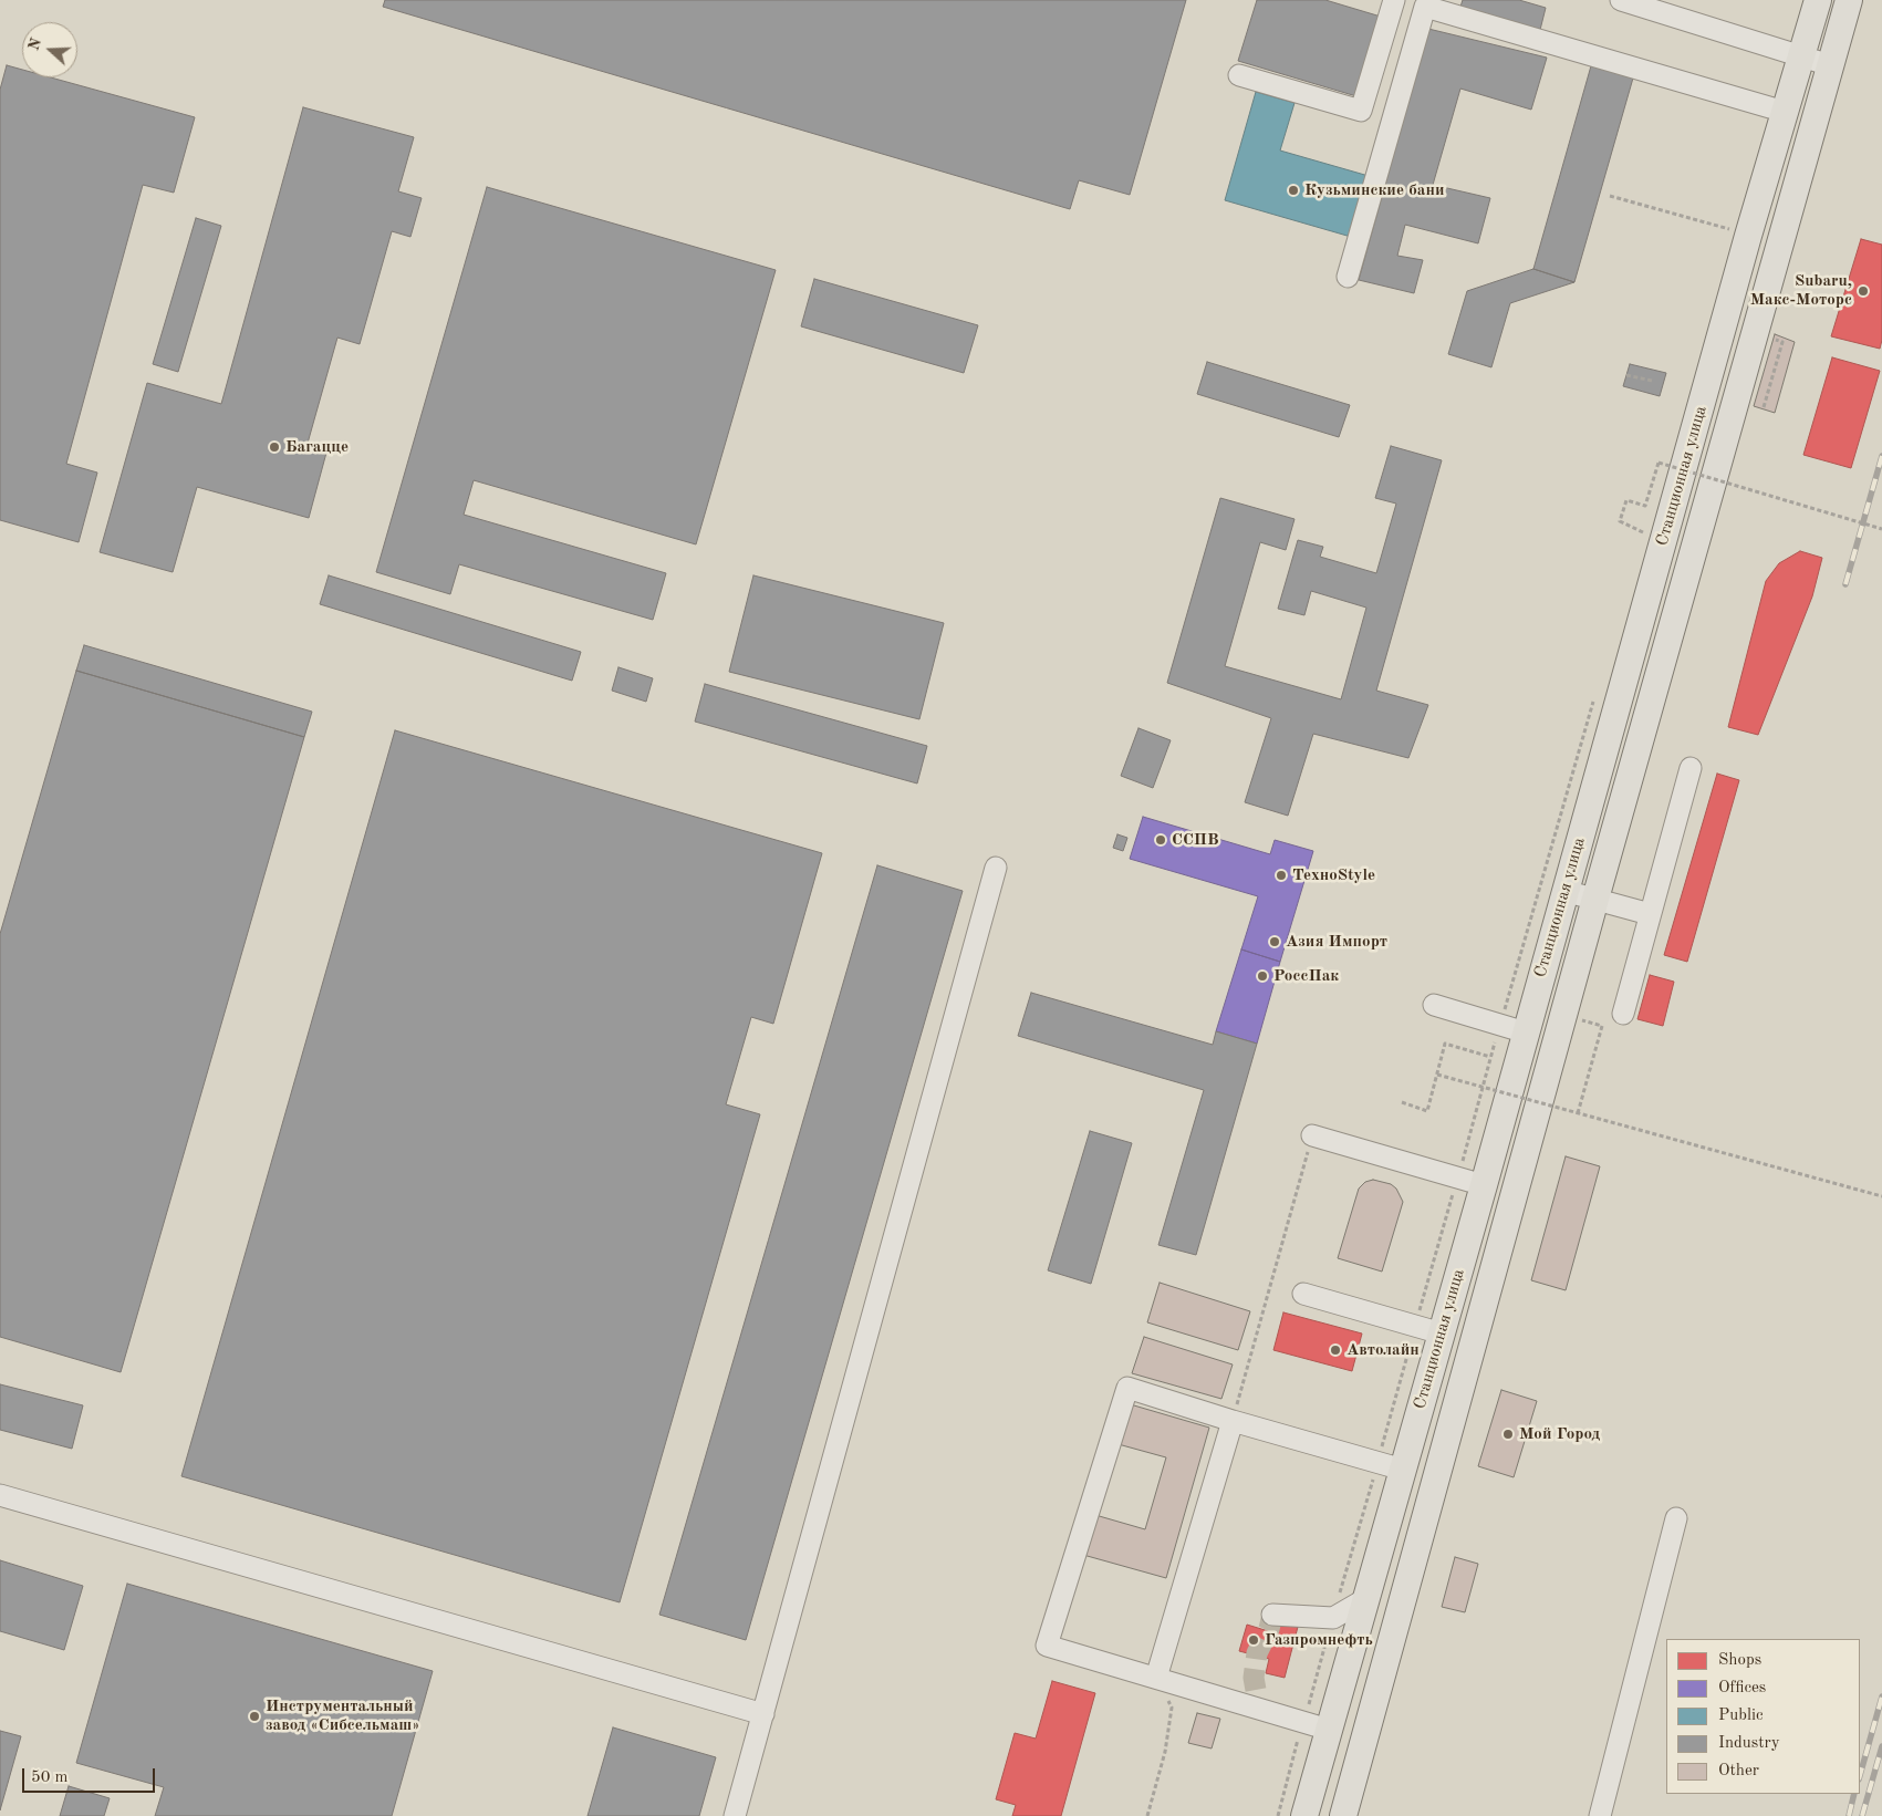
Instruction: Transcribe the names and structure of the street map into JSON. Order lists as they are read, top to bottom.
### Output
{
  "streets": {
    "main road": ["Станционная улица"]
  },
  "places": [
    "Кузьминские бани",
    "Subaru, Макс-Моторс",
    "Багацце",
    "ССПВ",
    "ТехноStyle",
    "Азия Импорт",
    "РоссПак",
    "Автолайн",
    "Мой Город",
    "Газпромнефть",
    "Инструментальный завод «Сибсельмаш»"
  ],
  "legend": [
    "Shops",
    "Offices",
    "Public",
    "Industry",
    "Other"
  ],
  "scale_bar": "50 m",
  "north": "left"
}
